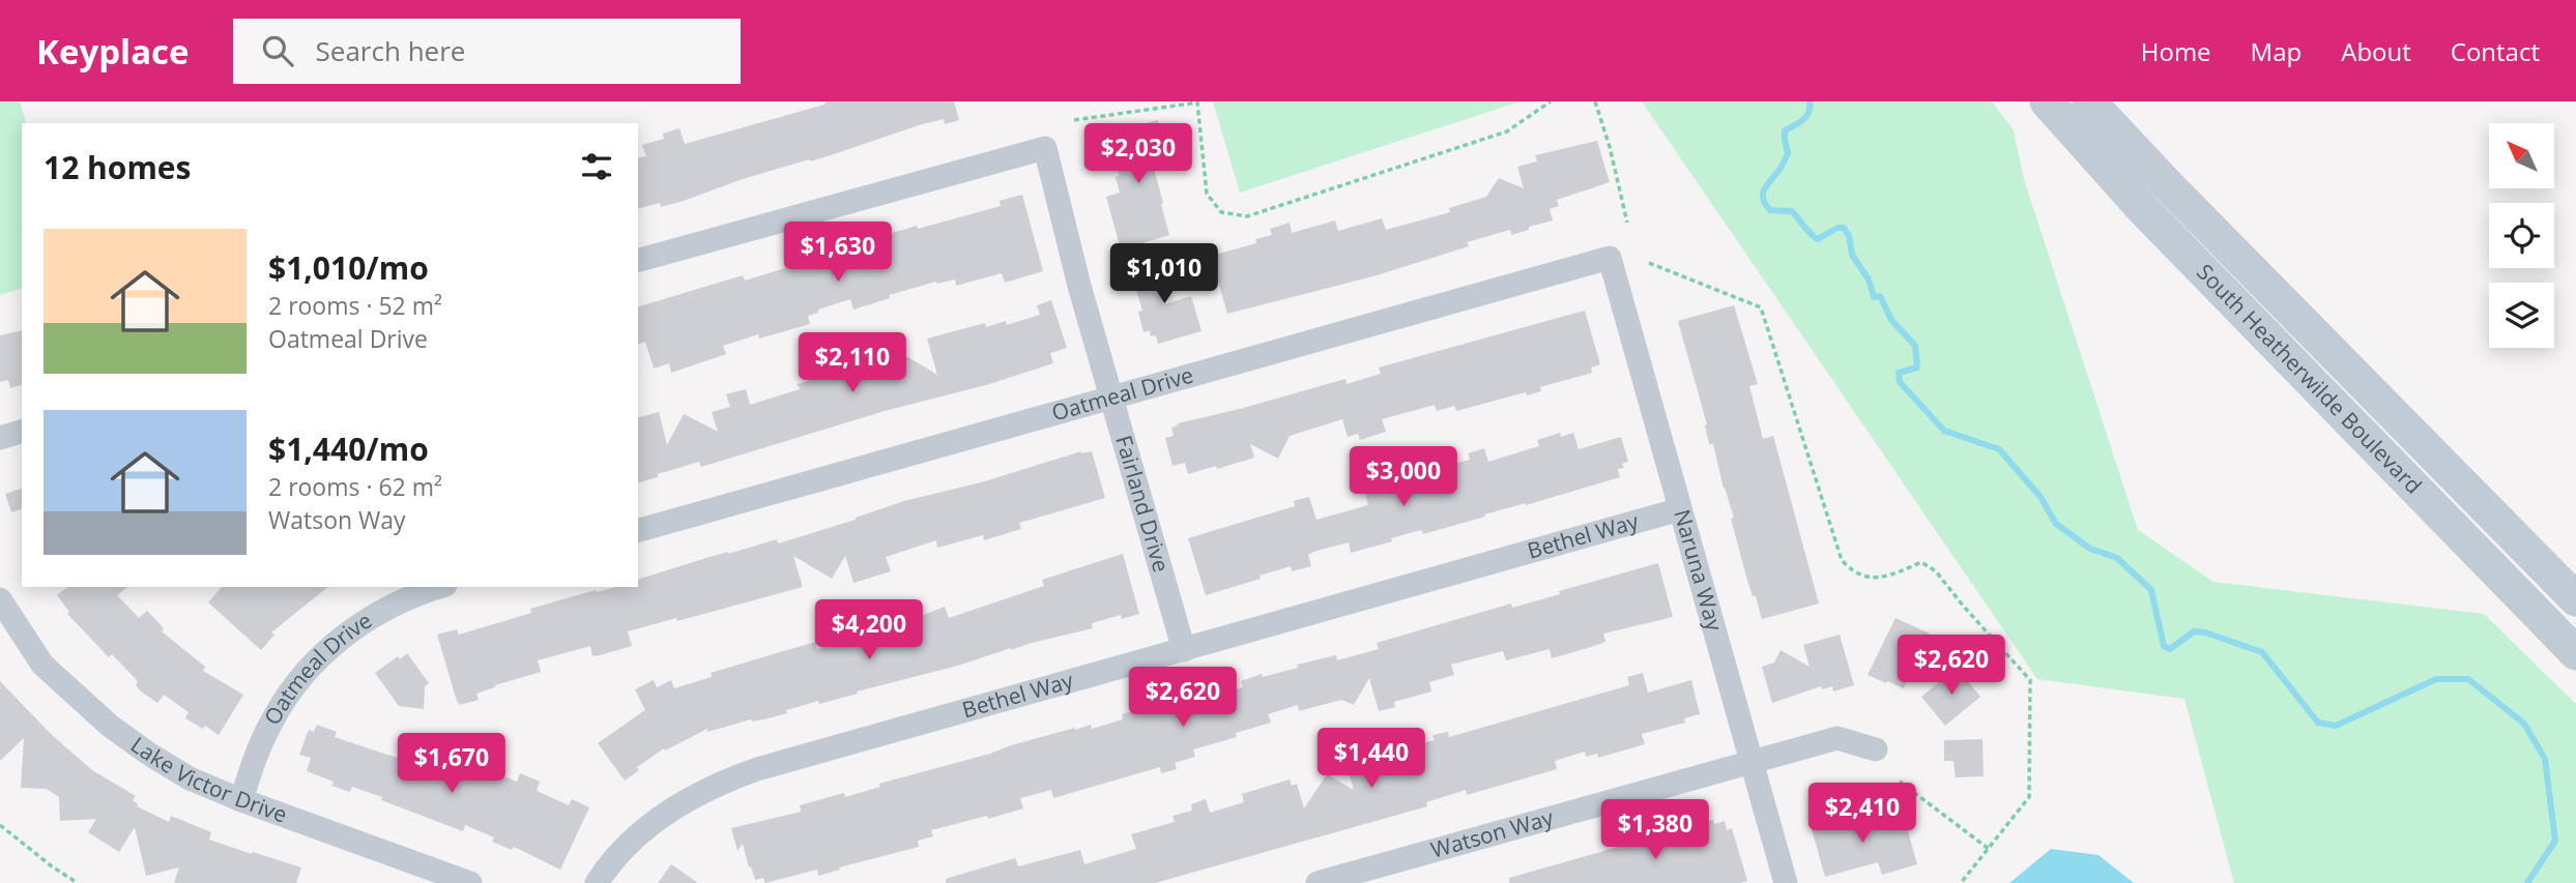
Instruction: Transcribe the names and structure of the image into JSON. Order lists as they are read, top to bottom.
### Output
{
  "streets": {
    "main road": ["South Heatherwilde Boulevard"],
    "street": [
      "Oatmeal Drive",
      "Fairland Drive",
      "Bethel Way",
      "Naruna Way",
      "Lake Victor Drive",
      "Watson Way"
    ]
  },
  "crossings": [
    ["Oatmeal Drive", "Fairland Drive"],
    ["Oatmeal Drive", "Naruna Way"],
    ["Oatmeal Drive", "Lake Victor Drive"],
    ["Fairland Drive", "Bethel Way"],
    ["Bethel Way", "Naruna Way"],
    ["Naruna Way", "Watson Way"]
  ],
  "north": "top left",
  "page": {
    "header": "Keyplace",
    "search": "Search here",
    "nav": [
      "Home",
      "Map",
      "About",
      "Contact"
    ],
    "price": [
      "$2,030",
      "$1,630",
      "$1,010",
      "$2,110",
      "$3,000",
      "$4,200",
      "$2,620",
      "$2,620",
      "$1,440",
      "$1,670",
      "$2,410",
      "$1,380"
    ],
    "heading": "12 homes",
    "list": [
      {
        "name": "$1,010/mo",
        "note": "2 rooms · 52 m² · Oatmeal Drive"
      },
      {
        "name": "$1,440/mo",
        "note": "2 rooms · 62 m² · Watson Way"
      }
    ]
  }
}
